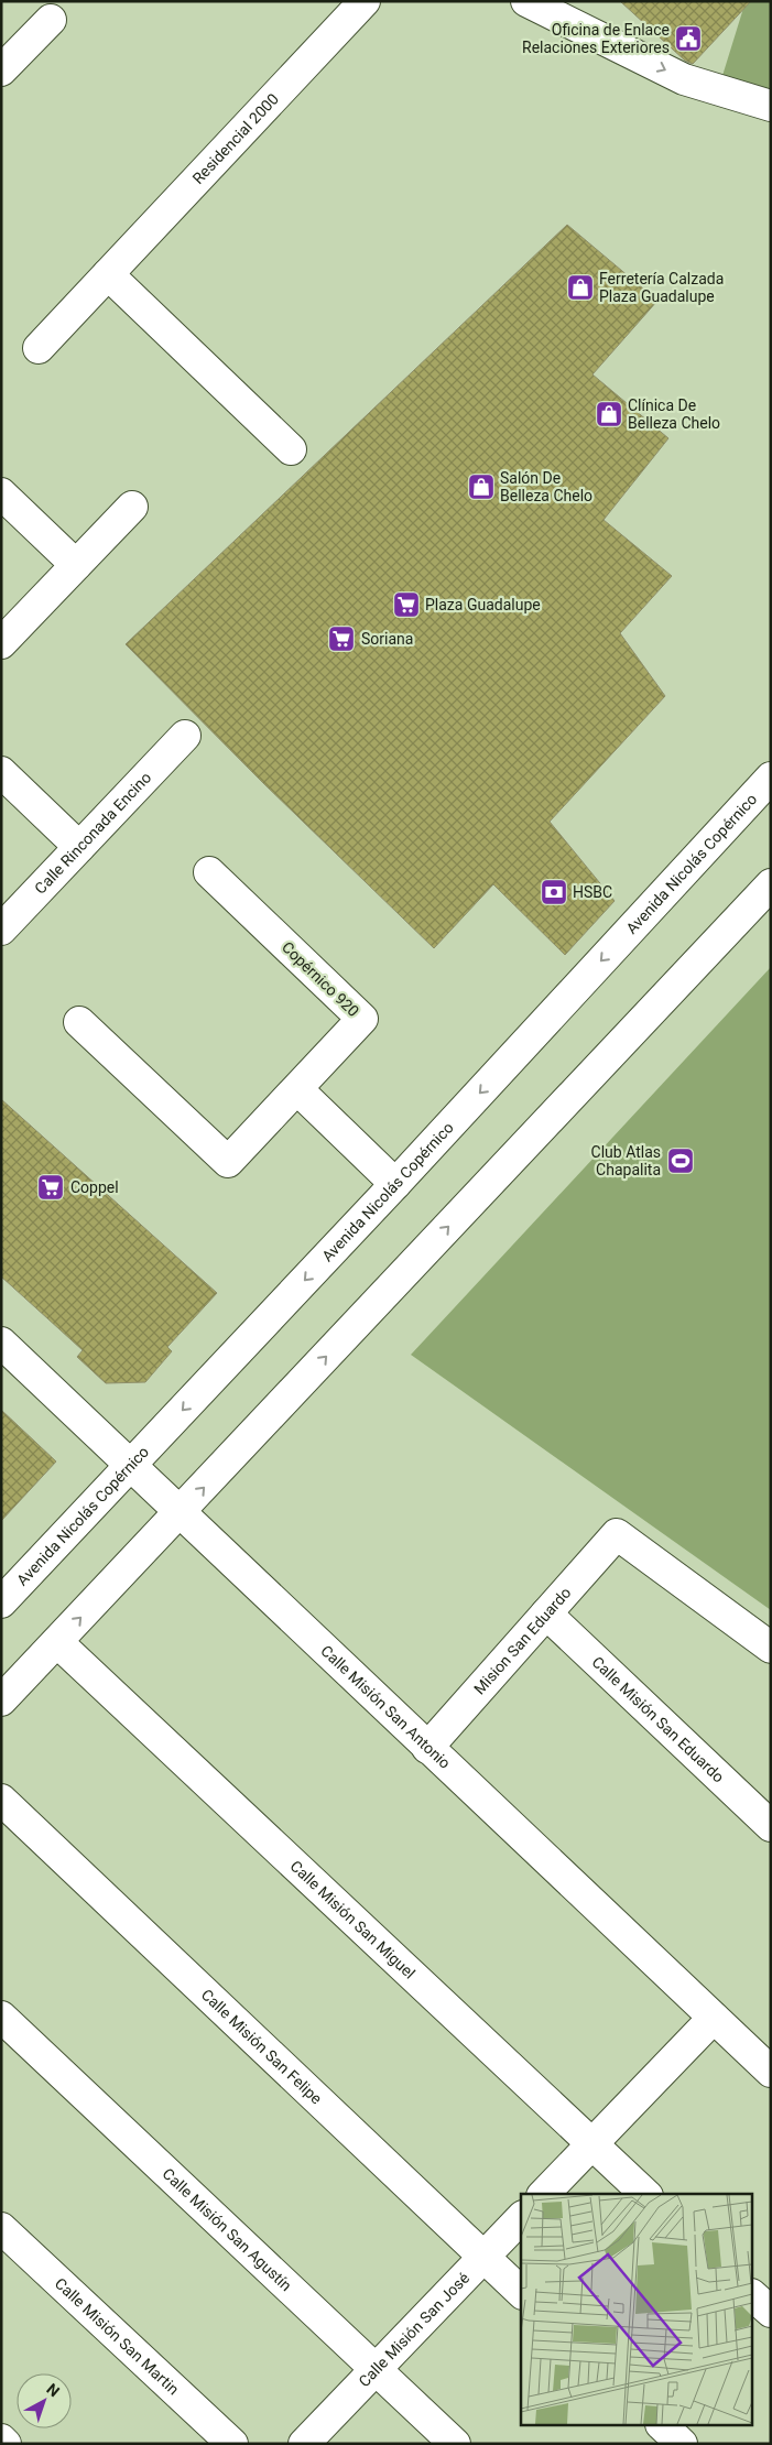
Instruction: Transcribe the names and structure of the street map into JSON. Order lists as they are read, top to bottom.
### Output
{
  "streets": {
    "street": [
      "Residencial 2000",
      "Calle Rinconada Encino",
      "Avenida Nicolás Copérnico",
      "Copérnico 920",
      "Mision San Eduardo",
      "Calle Misión San Antonio",
      "Calle Misión San Eduardo",
      "Calle Misión San Miguel",
      "Calle Misión San Felipe",
      "Calle Misión San Agustín",
      "Calle Misión San José",
      "Calle Misión San Martin"
    ]
  },
  "crossings": [
    ["Avenida Nicolás Copérnico", "Calle Misión San Antonio"],
    ["Mision San Eduardo", "Calle Misión San Antonio"],
    ["Mision San Eduardo", "Calle Misión San Eduardo"],
    ["Calle Misión San Felipe", "Calle Misión San José"],
    ["Calle Misión San Agustín", "Calle Misión San José"]
  ],
  "places": {
    "public building": ["Oficina de Enlace Relaciones Exteriores"],
    "shop": ["Ferretería Calzada Plaza Guadalupe", "Clínica De Belleza Chelo", "Salón De Belleza Chelo"],
    "supermarket": ["Plaza Guadalupe", "Soriana", "Coppel"],
    "bank": ["HSBC"],
    "sports": ["Club Atlas Chapalita"]
  },
  "north": "top right"
}
